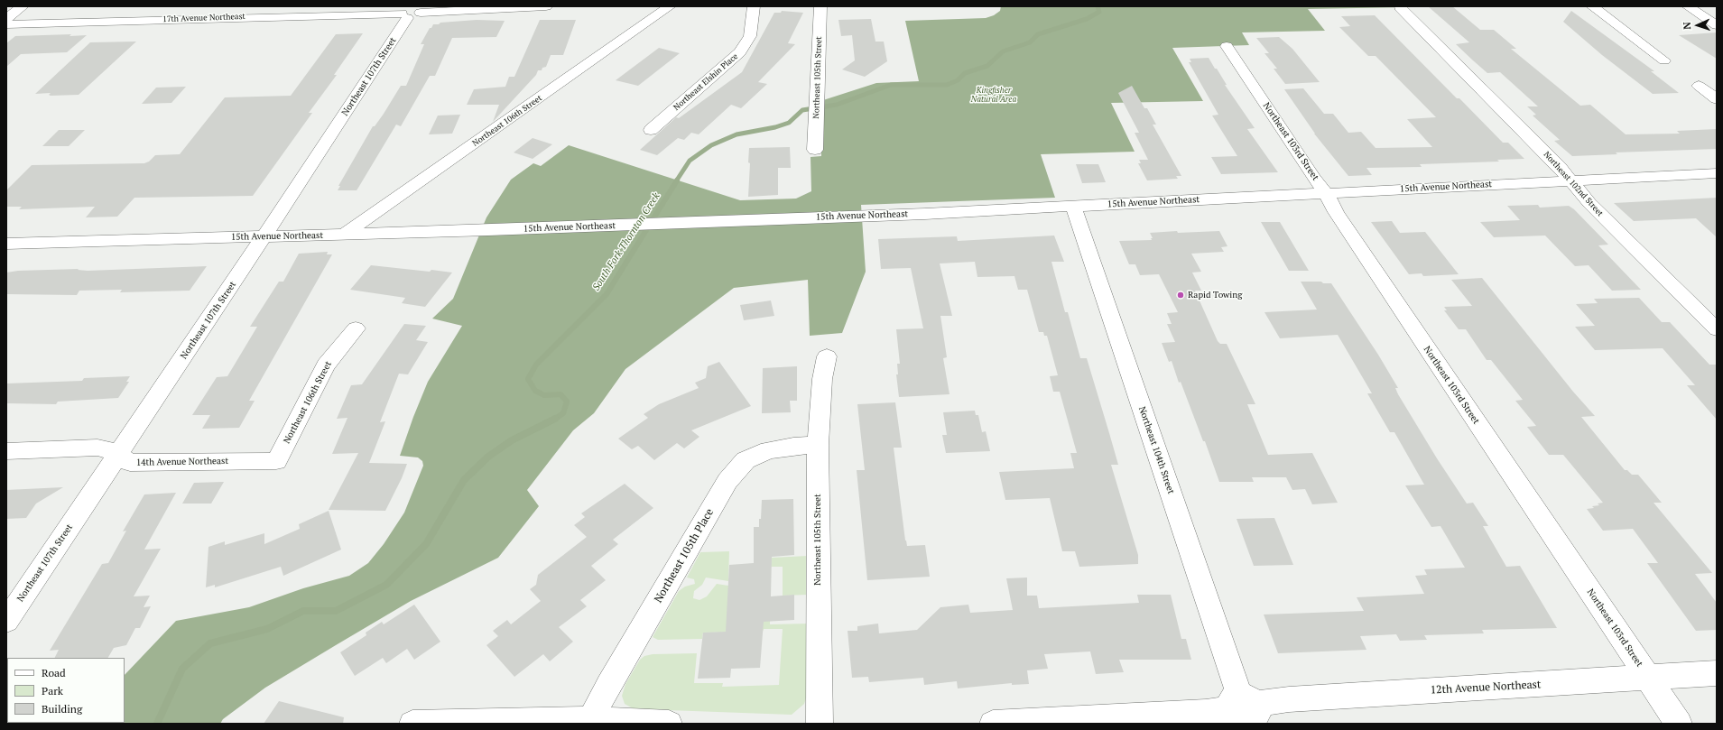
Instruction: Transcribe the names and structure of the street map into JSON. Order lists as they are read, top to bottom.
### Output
{
  "streets": {
    "street": [
      "17th Avenue Northeast",
      "Northeast 107th Street",
      "Northeast 105th Street",
      "Northeast Elshin Place",
      "Northeast 106th Street",
      "Northeast 103rd Street",
      "Northeast 102nd Street",
      "15th Avenue Northeast",
      "Northeast 104th Street",
      "14th Avenue Northeast",
      "Northeast 105th Place",
      "12th Avenue Northeast"
    ]
  },
  "crossings": [
    ["17th Avenue Northeast", "Northeast 107th Street"],
    ["Northeast 107th Street", "15th Avenue Northeast"],
    ["Northeast 107th Street", "14th Avenue Northeast"],
    ["Northeast 105th Street", "Northeast 105th Place"],
    ["Northeast 106th Street", "15th Avenue Northeast"],
    ["Northeast 106th Street", "14th Avenue Northeast"],
    ["Northeast 103rd Street", "15th Avenue Northeast"],
    ["Northeast 103rd Street", "12th Avenue Northeast"],
    ["Northeast 102nd Street", "15th Avenue Northeast"],
    ["15th Avenue Northeast", "Northeast 104th Street"],
    ["Northeast 104th Street", "12th Avenue Northeast"]
  ],
  "water": ["South Fork Thornton Creek"],
  "parks": ["Kingfisher Natural Area"],
  "places": ["Rapid Towing"],
  "legend": ["Road", "Park", "Building"],
  "north": "left"
}
